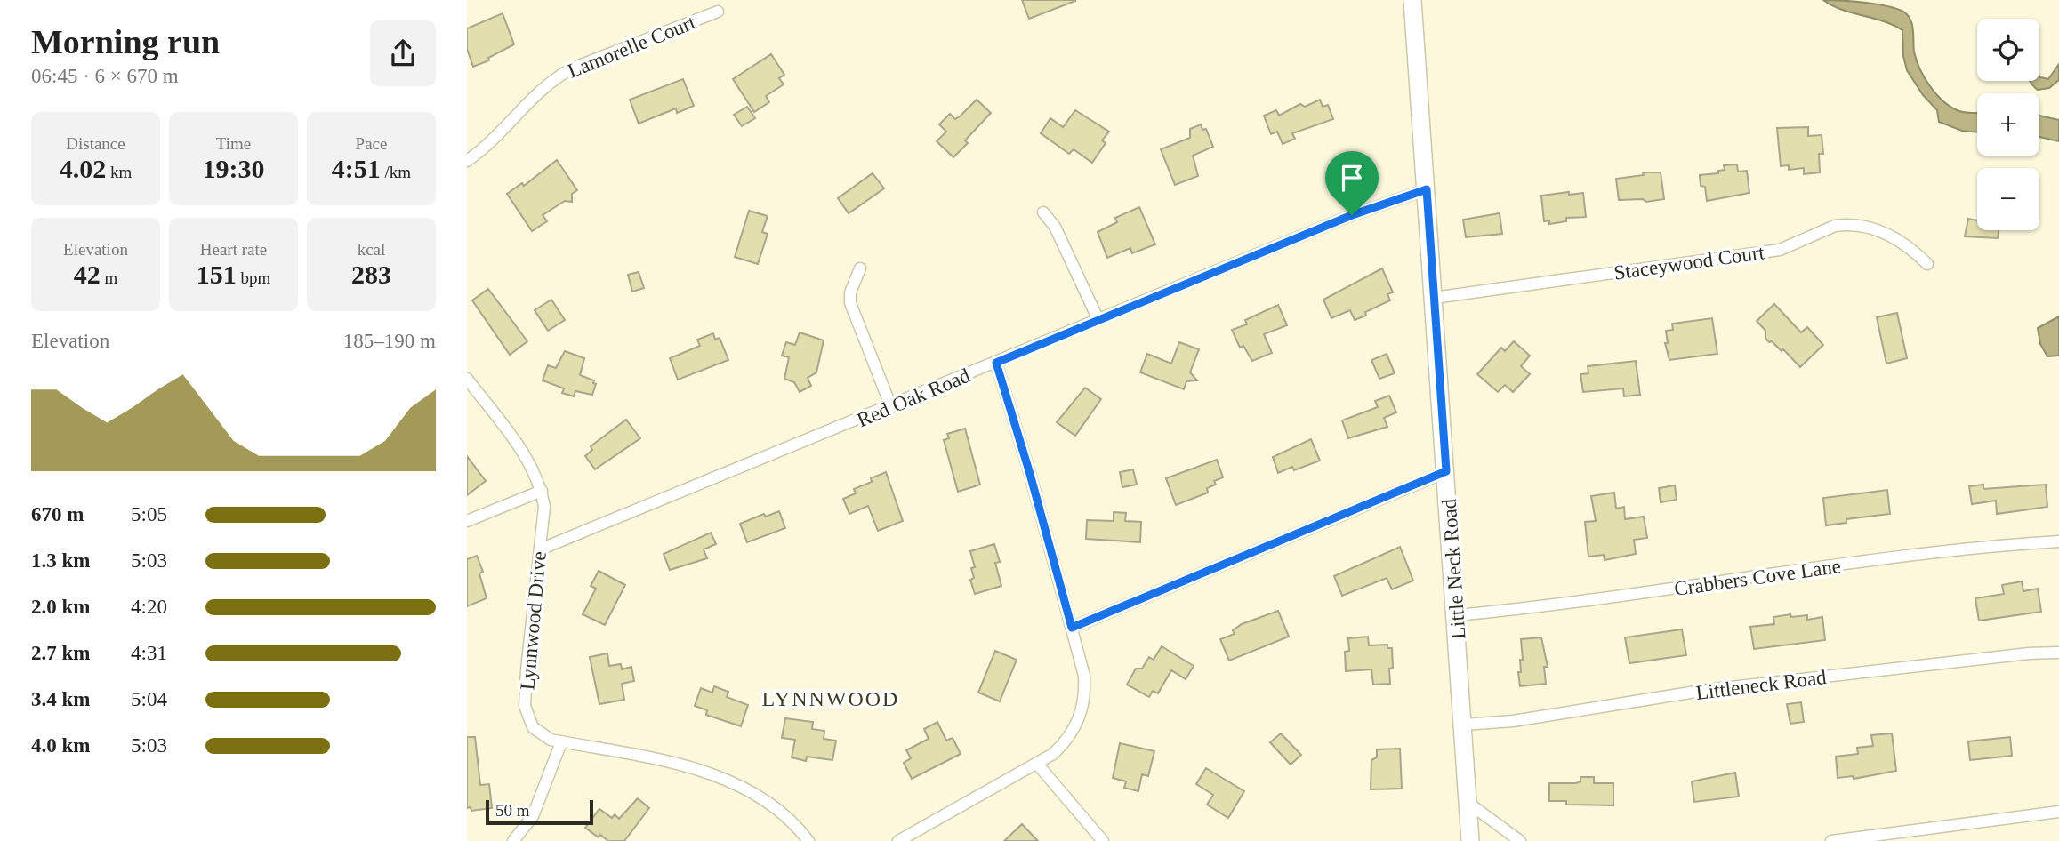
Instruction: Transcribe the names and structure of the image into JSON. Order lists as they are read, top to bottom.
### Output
{
  "streets": {
    "street": [
      "Lamorelle Court",
      "Staceywood Court",
      "Red Oak Road",
      "Little Neck Road",
      "Crabbers Cove Lane",
      "Lynnwood Drive",
      "Littleneck Road"
    ]
  },
  "crossings": [
    ["Staceywood Court", "Little Neck Road"],
    ["Red Oak Road", "Little Neck Road"],
    ["Red Oak Road", "Lynnwood Drive"],
    ["Little Neck Road", "Crabbers Cove Lane"],
    ["Little Neck Road", "Littleneck Road"]
  ],
  "districts": ["LYNNWOOD"],
  "scale_bar": "50 m",
  "page": {
    "heading": ["Morning run", "06:45 · 6 × 670 m"],
    "map_buttons": ["+", "−"],
    "stats": [
      ["Distance", "4.02 km"],
      ["Time", "19:30"],
      ["Pace", "4:51 /km"],
      ["Elevation", "42 m"],
      ["Heart rate", "151 bpm"],
      ["kcal", "283"]
    ],
    "chart": ["Elevation", "185–190 m"],
    "list": [
      {
        "name": "670 m",
        "note": "5:05"
      },
      {
        "name": "1.3 km",
        "note": "5:03"
      },
      {
        "name": "2.0 km",
        "note": "4:20"
      },
      {
        "name": "2.7 km",
        "note": "4:31"
      },
      {
        "name": "3.4 km",
        "note": "5:04"
      },
      {
        "name": "4.0 km",
        "note": "5:03"
      }
    ],
    "scale": "50 m"
  }
}
